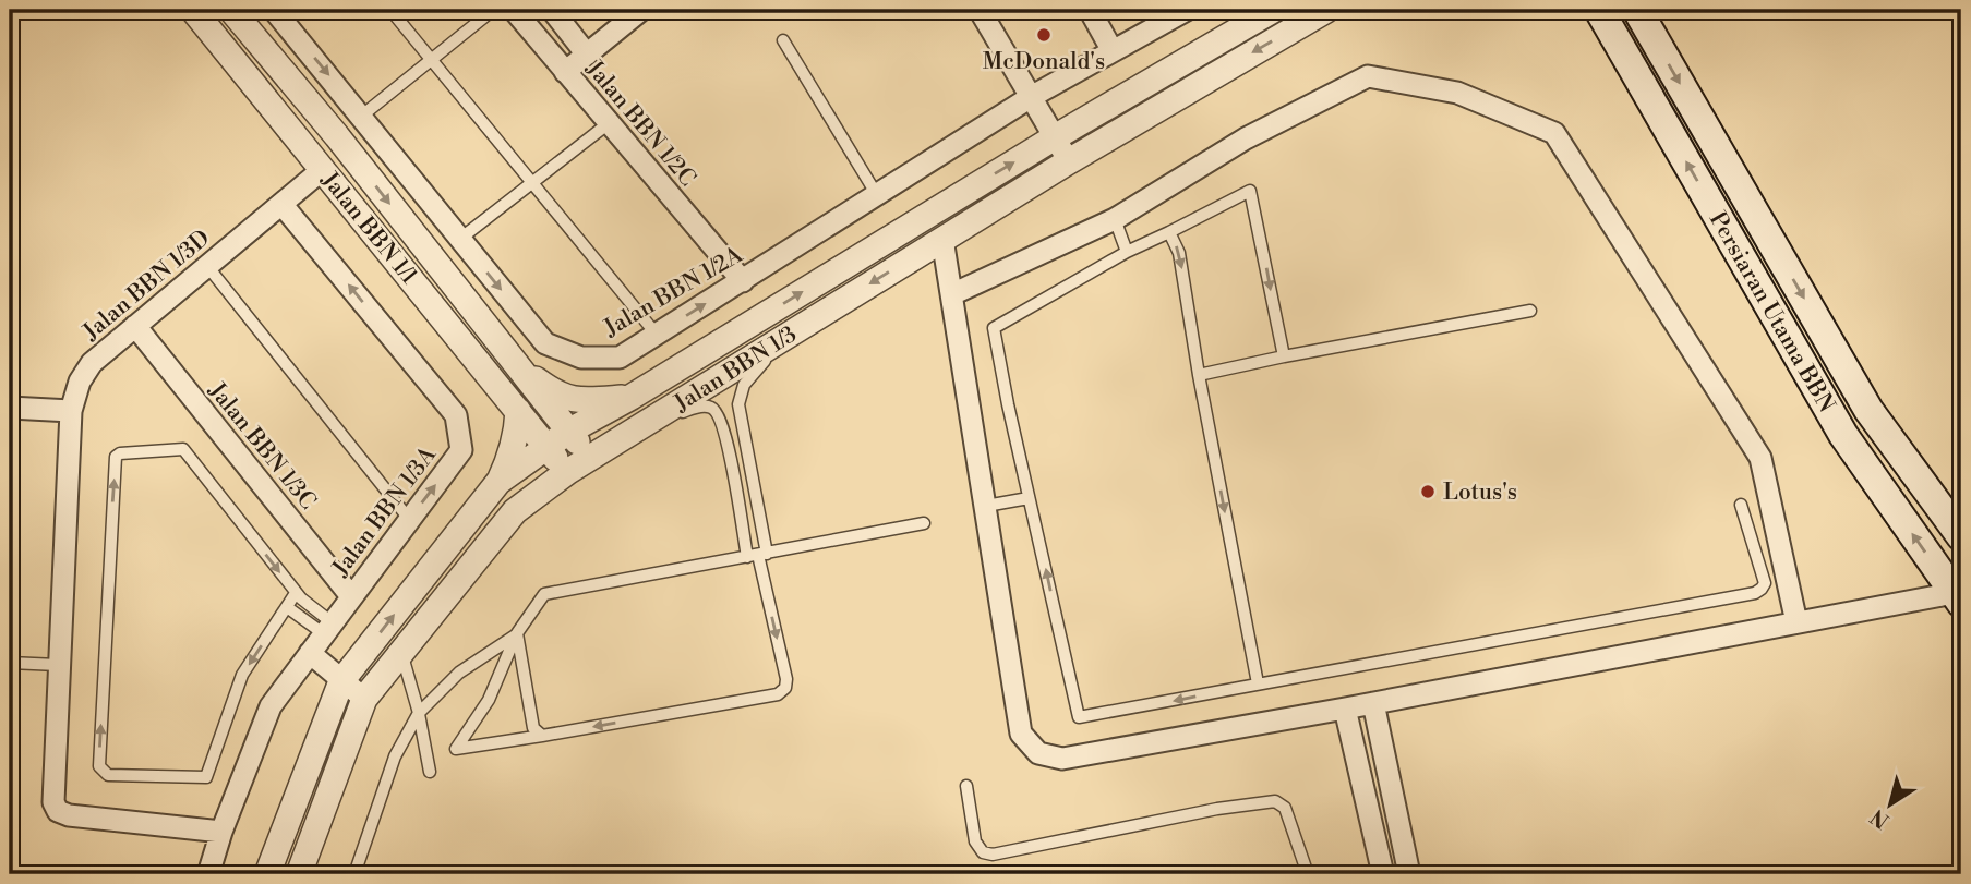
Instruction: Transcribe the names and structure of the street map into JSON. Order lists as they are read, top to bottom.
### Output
{
  "streets": {
    "main road": ["Persiaran Utama BBN"],
    "street": [
      "Jalan BBN 1/2C",
      "Jalan BBN 1/1",
      "Jalan BBN 1/3D",
      "Jalan BBN 1/2A",
      "Jalan BBN 1/3",
      "Jalan BBN 1/3C",
      "Jalan BBN 1/3A"
    ]
  },
  "crossings": [
    ["Jalan BBN 1/2C", "Jalan BBN 1/2A"],
    ["Jalan BBN 1/1", "Jalan BBN 1/3D"],
    ["Jalan BBN 1/1", "Jalan BBN 1/3"],
    ["Jalan BBN 1/3D", "Jalan BBN 1/3C"],
    ["Jalan BBN 1/3D", "Jalan BBN 1/3A"],
    ["Jalan BBN 1/3C", "Jalan BBN 1/3A"]
  ],
  "one_way": ["Jalan BBN 1/3A"],
  "places": ["McDonald's", "Lotus's"],
  "north": "bottom left"
}
